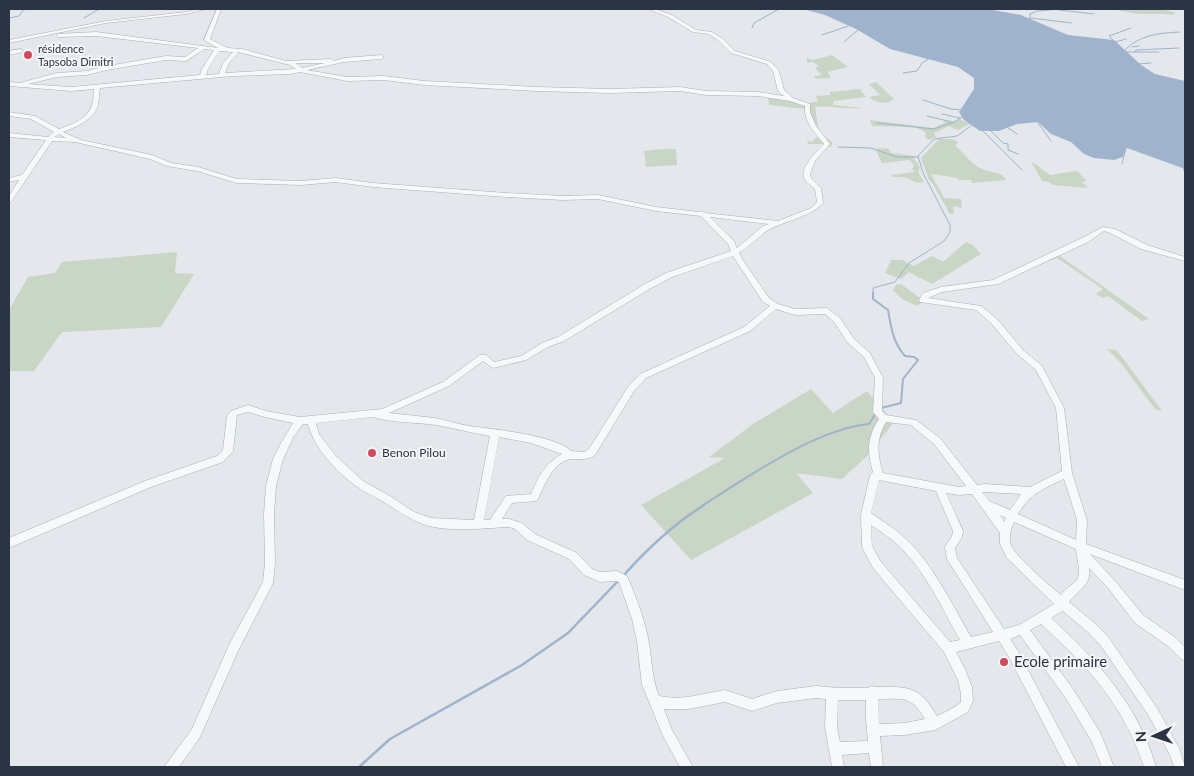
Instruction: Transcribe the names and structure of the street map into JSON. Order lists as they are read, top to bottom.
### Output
{
  "places": ["résidence Tapsoba Dimitri", "Benon Pilou", "Ecole primaire"],
  "north": "left"
}
